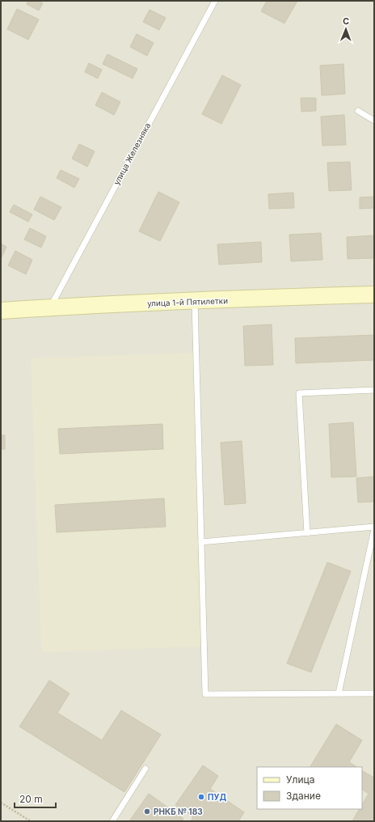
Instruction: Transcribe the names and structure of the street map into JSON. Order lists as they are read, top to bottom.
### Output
{
  "streets": {
    "main road": ["улица 1-й Пятилетки"],
    "lane": ["улица Железняка"]
  },
  "crossings": [
    ["улица Железняка", "улица 1-й Пятилетки"]
  ],
  "places": ["ПУД", "РНКБ № 183"],
  "legend": ["Улица", "Здание"],
  "scale_bar": "20 m",
  "north": "top"
}
